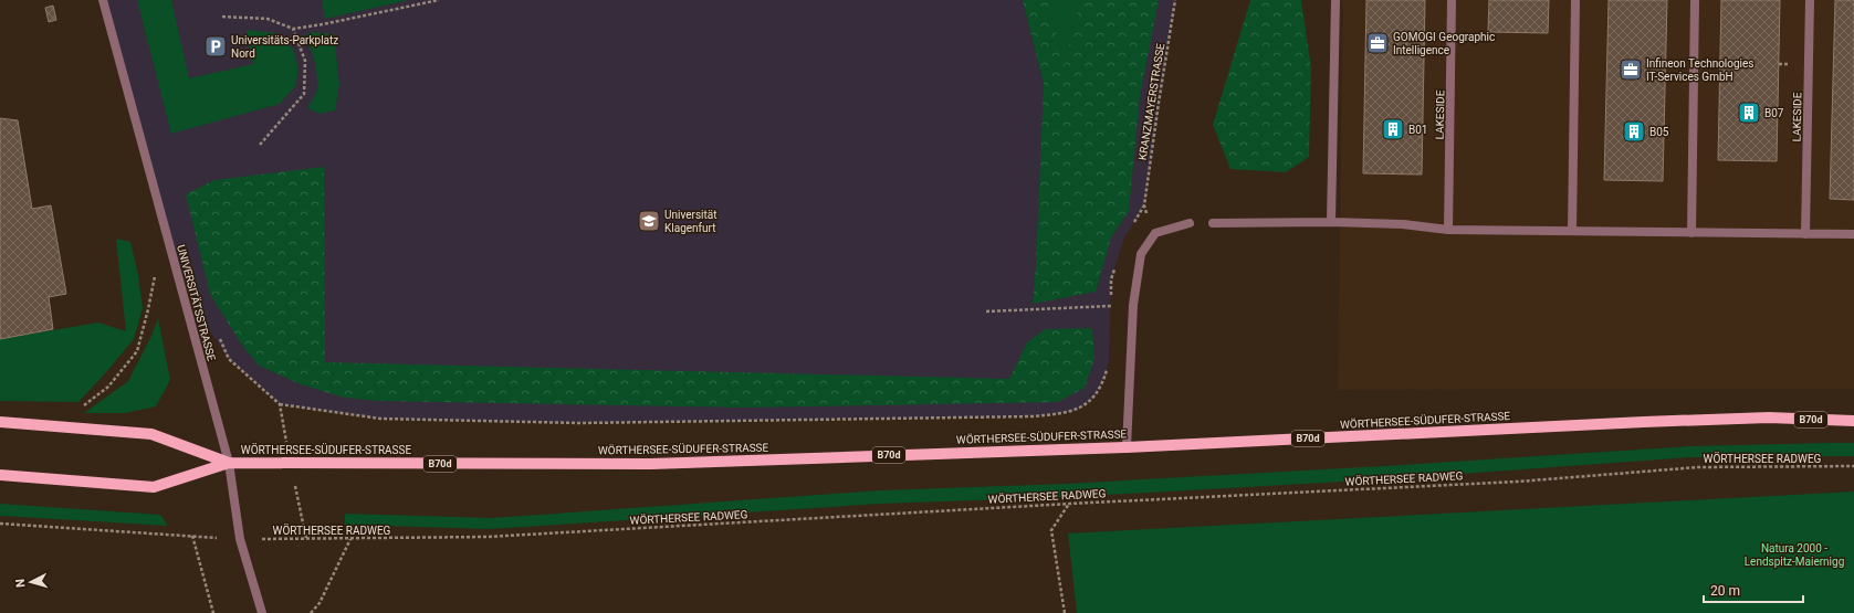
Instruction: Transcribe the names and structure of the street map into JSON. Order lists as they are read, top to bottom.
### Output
{
  "streets": {
    "main road": ["WÖRTHERSEE-SÜDUFER-STRASSE", "B70d"],
    "street": ["LAKESIDE", "UNIVERSITÄTSSTRASSE"],
    "path": ["KRANZMAYERSTRASSE", "WÖRTHERSEE RADWEG"]
  },
  "crossings": [
    ["UNIVERSITÄTSSTRASSE", "WÖRTHERSEE-SÜDUFER-STRASSE"],
    ["UNIVERSITÄTSSTRASSE", "WÖRTHERSEE RADWEG"]
  ],
  "parks": ["Natura 2000 - Lendspitz-Maiernigg"],
  "places": {
    "office": ["GOMOGI Geographic Intelligence", "Infineon Technologies IT-Services GmbH"],
    "parking": ["Universitäts-Parkplatz Nord"],
    "building": ["B07", "B01", "B05"],
    "school or university": ["Universität Klagenfurt"]
  },
  "scale_bar": "20 m",
  "north": "left"
}
